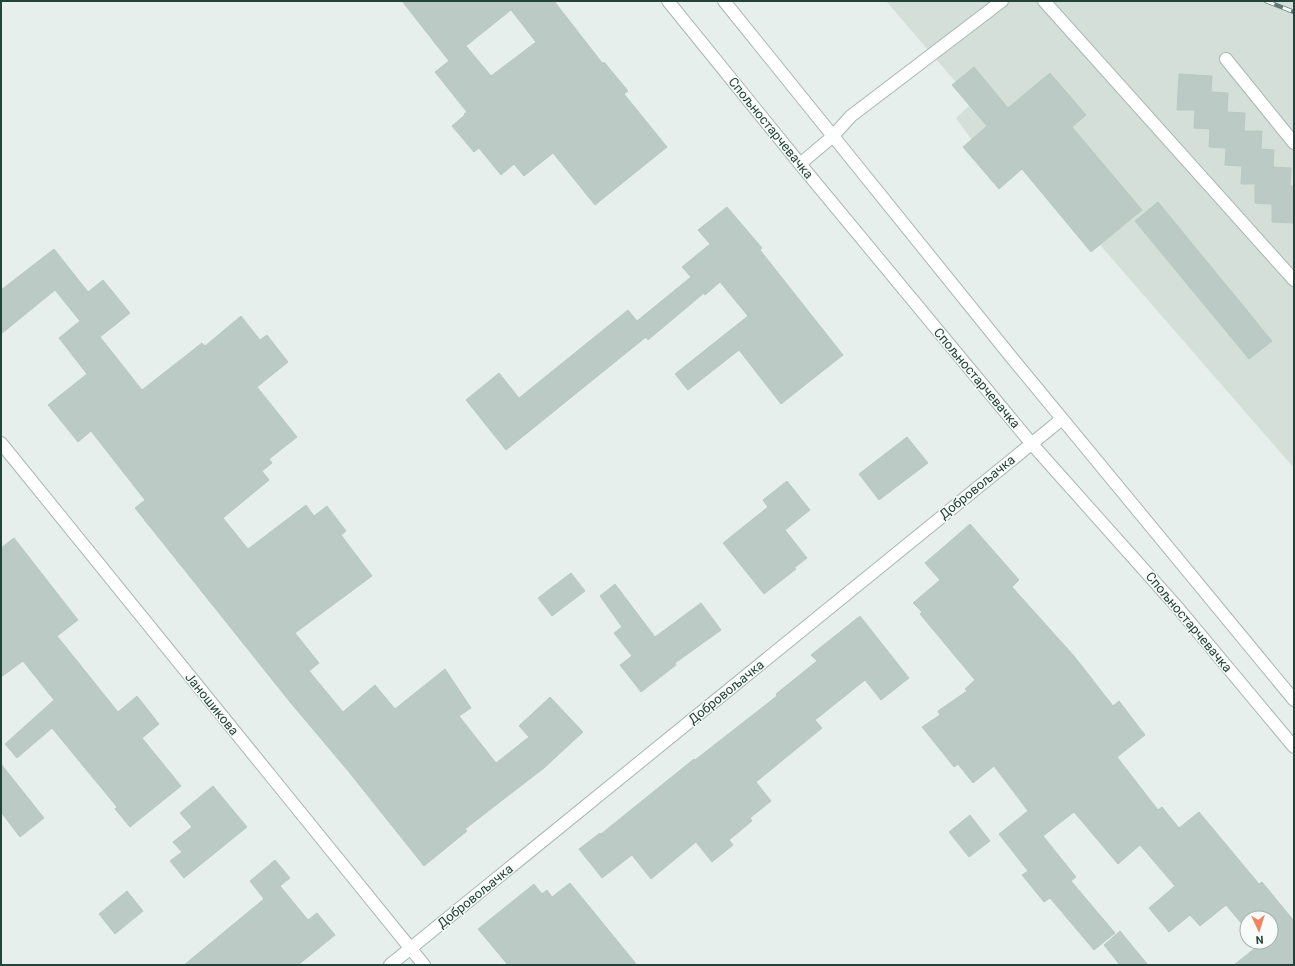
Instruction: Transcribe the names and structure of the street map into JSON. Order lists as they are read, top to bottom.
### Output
{
  "streets": {
    "street": ["Спољностарчевачка", "Добровољачка", "Јаношикова"]
  },
  "crossings": [
    ["Спољностарчевачка", "Добровољачка"],
    ["Добровољачка", "Јаношикова"]
  ],
  "north": "bottom"
}
